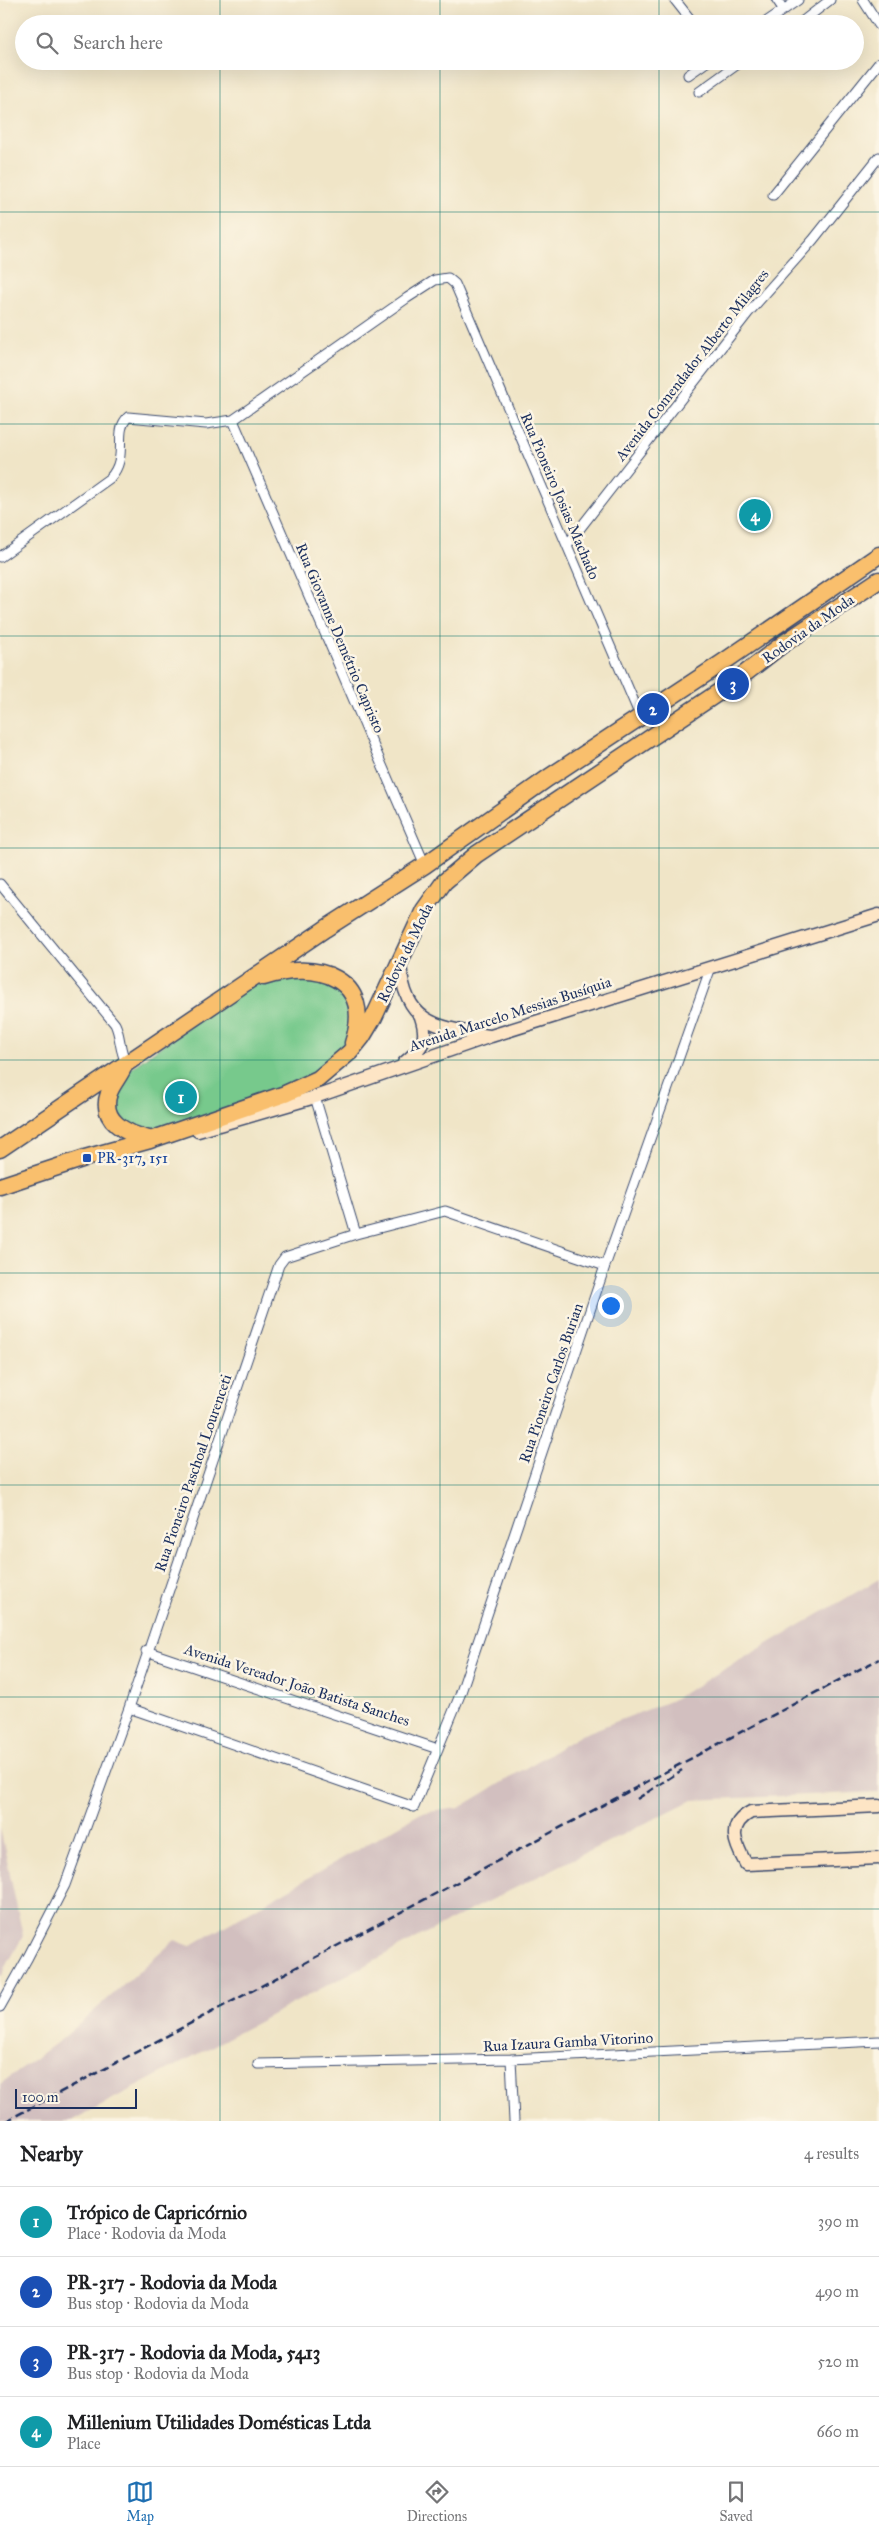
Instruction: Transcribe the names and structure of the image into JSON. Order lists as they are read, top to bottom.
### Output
{
  "streets": {
    "highway": ["Rodovia da Moda"],
    "street": [
      "Avenida Comendador Alberto Milagres",
      "Rua Pioneiro Josias Machado",
      "Rua Giovanne Demétrio Capristo",
      "Avenida Marcelo Messias Busíquia",
      "Rua Pioneiro Carlos Burian",
      "Rua Pioneiro Paschoal Lourenceti",
      "Avenida Vereador João Batista Sanches",
      "Rua Izaura Gamba Vitorino"
    ]
  },
  "crossings": [
    ["Avenida Comendador Alberto Milagres", "Rua Pioneiro Josias Machado"],
    ["Rua Pioneiro Josias Machado", "Rodovia da Moda"],
    ["Rua Pioneiro Josias Machado", "Rua Giovanne Demétrio Capristo"],
    ["Rodovia da Moda", "Rua Giovanne Demétrio Capristo"],
    ["Rodovia da Moda", "Avenida Marcelo Messias Busíquia"],
    ["Avenida Marcelo Messias Busíquia", "Rua Pioneiro Carlos Burian"],
    ["Rua Pioneiro Carlos Burian", "Rua Pioneiro Paschoal Lourenceti"],
    ["Rua Pioneiro Carlos Burian", "Avenida Vereador João Batista Sanches"],
    ["Rua Pioneiro Paschoal Lourenceti", "Avenida Vereador João Batista Sanches"]
  ],
  "places": {
    "transit": ["PR-317, 151"]
  },
  "scale_bar": "100 m",
  "page": {
    "search": "Search here",
    "pins": [
      "4",
      "3",
      "2",
      "1"
    ],
    "scale": "100 m",
    "heading": ["Nearby", "4 results"],
    "list": [
      {
        "mark": "1",
        "name": "Trópico de Capricórnio",
        "note": "Place · Rodovia da Moda",
        "value": "390 m"
      },
      {
        "mark": "2",
        "name": "PR-317 - Rodovia da Moda",
        "note": "Bus stop · Rodovia da Moda",
        "value": "490 m"
      },
      {
        "mark": "3",
        "name": "PR-317 - Rodovia da Moda, 5413",
        "note": "Bus stop · Rodovia da Moda",
        "value": "520 m"
      },
      {
        "mark": "4",
        "name": "Millenium Utilidades Domésticas Ltda",
        "note": "Place",
        "value": "660 m"
      }
    ],
    "nav": ["Map", "Directions", "Saved"]
  }
}
